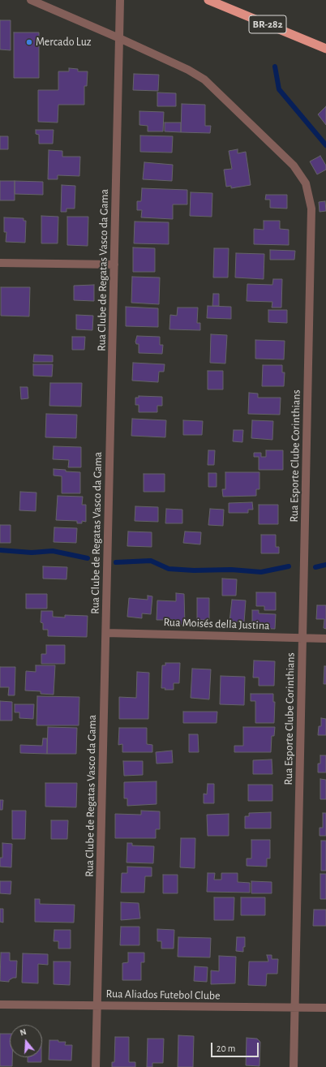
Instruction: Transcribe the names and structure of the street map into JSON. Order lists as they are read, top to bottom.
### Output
{
  "streets": {
    "highway": ["BR-282"],
    "street": [
      "Rua Clube de Regatas Vasco da Gama",
      "Rua Esporte Clube Corinthians",
      "Rua Moisés della Justina",
      "Rua Aliados Futebol Clube"
    ]
  },
  "crossings": [
    ["Rua Clube de Regatas Vasco da Gama", "Rua Esporte Clube Corinthians"],
    ["Rua Clube de Regatas Vasco da Gama", "Rua Moisés della Justina"],
    ["Rua Clube de Regatas Vasco da Gama", "Rua Aliados Futebol Clube"],
    ["Rua Esporte Clube Corinthians", "Rua Moisés della Justina"],
    ["Rua Esporte Clube Corinthians", "Rua Aliados Futebol Clube"]
  ],
  "places": ["Mercado Luz"],
  "scale_bar": "20 m",
  "north": "top"
}
